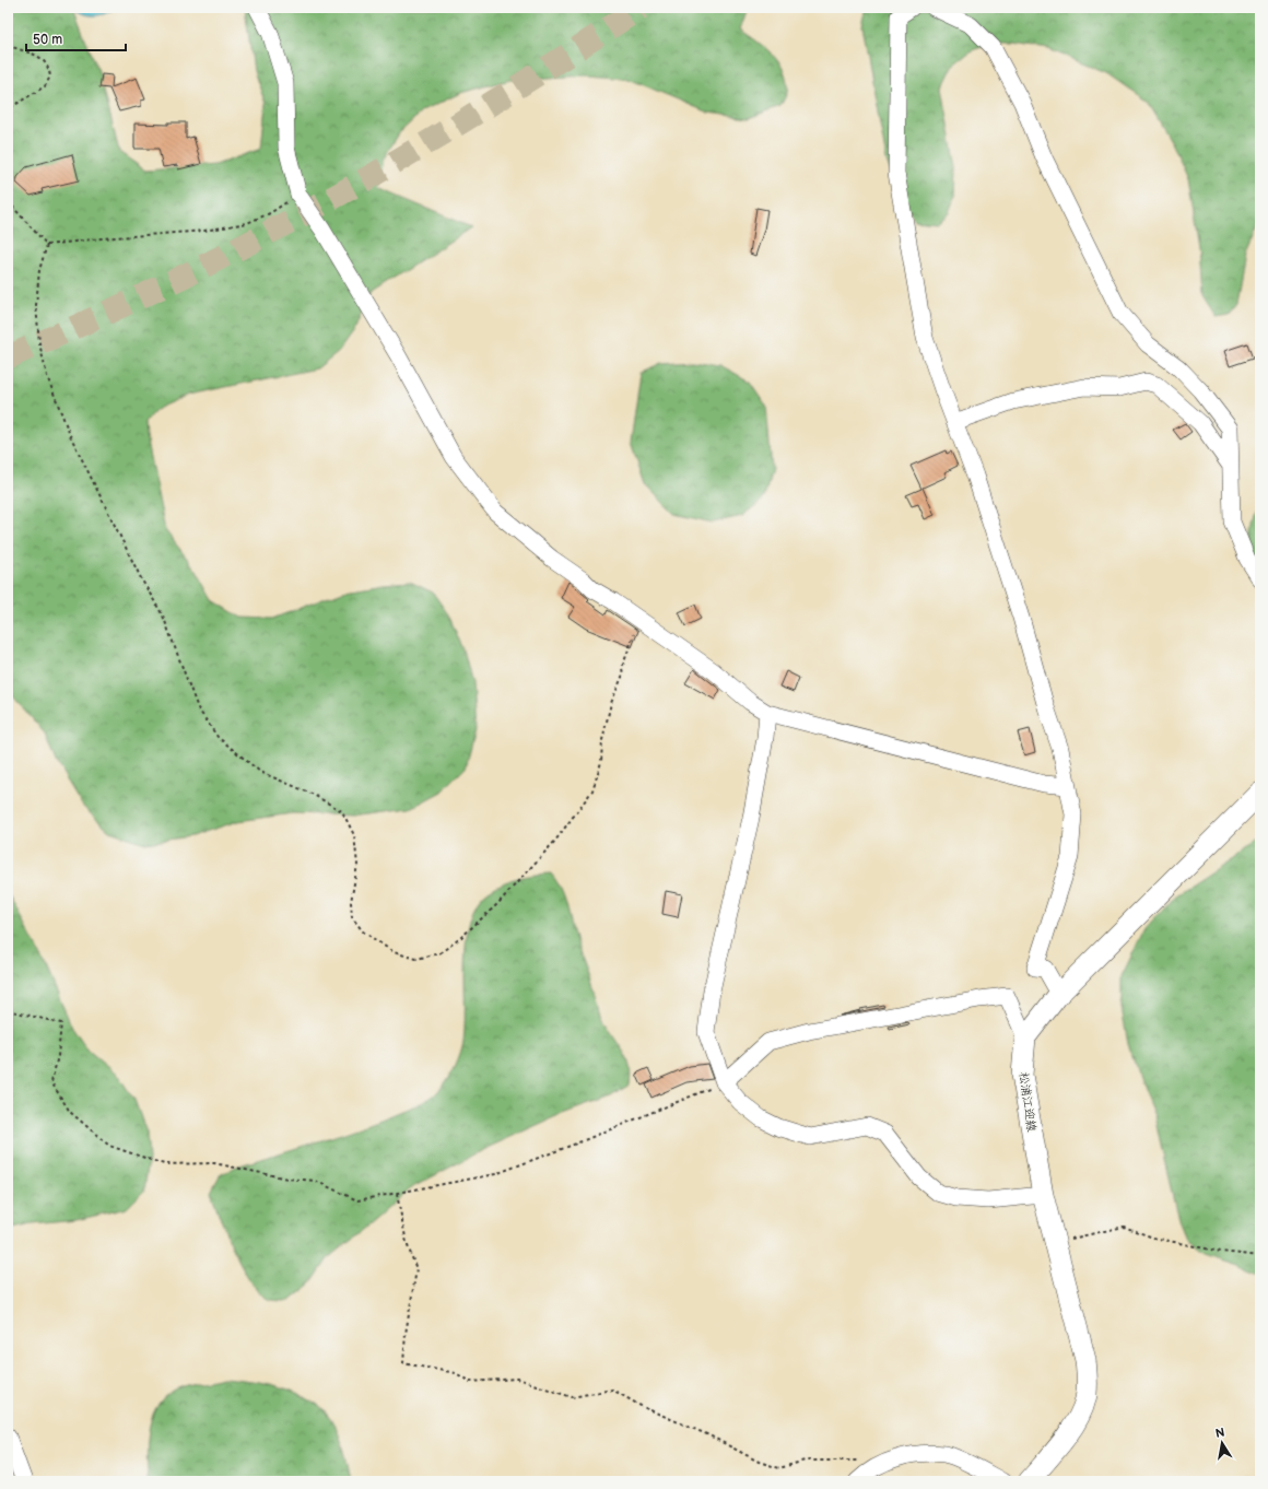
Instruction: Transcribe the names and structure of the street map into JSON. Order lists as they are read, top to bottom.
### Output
{
  "streets": {
    "main road": ["松浦江迎線"]
  },
  "scale_bar": "50 m",
  "north": "top"
}
